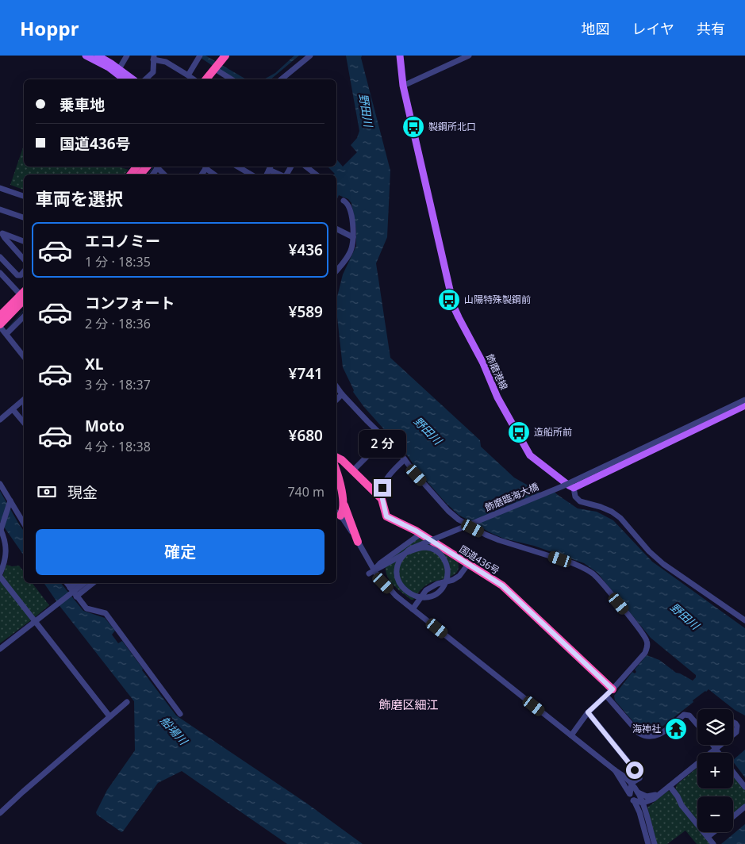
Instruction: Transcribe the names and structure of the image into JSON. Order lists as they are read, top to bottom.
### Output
{
  "streets": {
    "highway": ["国道436号"],
    "main road": ["飾磨港線"],
    "street": ["飾磨臨海大橋"]
  },
  "districts": ["飾磨区細江"],
  "water": ["野田川", "船場川"],
  "places": {
    "bus stop": ["製鋼所北口", "山陽特殊製鋼前", "造船所前"],
    "temple": ["海神社"]
  },
  "page": {
    "header": "Hoppr",
    "nav": ["地図", "レイヤ", "共有"],
    "banner": ["乗車地", "国道436号"],
    "heading": "車両を選択",
    "list": [
      {
        "name": "エコノミー",
        "note": "1 分 · 18:35",
        "value": "¥436"
      },
      {
        "name": "コンフォート",
        "note": "2 分 · 18:36",
        "value": "¥589"
      },
      {
        "name": "XL",
        "note": "3 分 · 18:37",
        "value": "¥741"
      },
      {
        "name": "Moto",
        "note": "4 分 · 18:38",
        "value": "¥680"
      }
    ],
    "bubble": "2 分",
    "pay": ["現金", "740 m"],
    "buttons": "確定",
    "map_buttons": ["+", "−"]
  }
}
